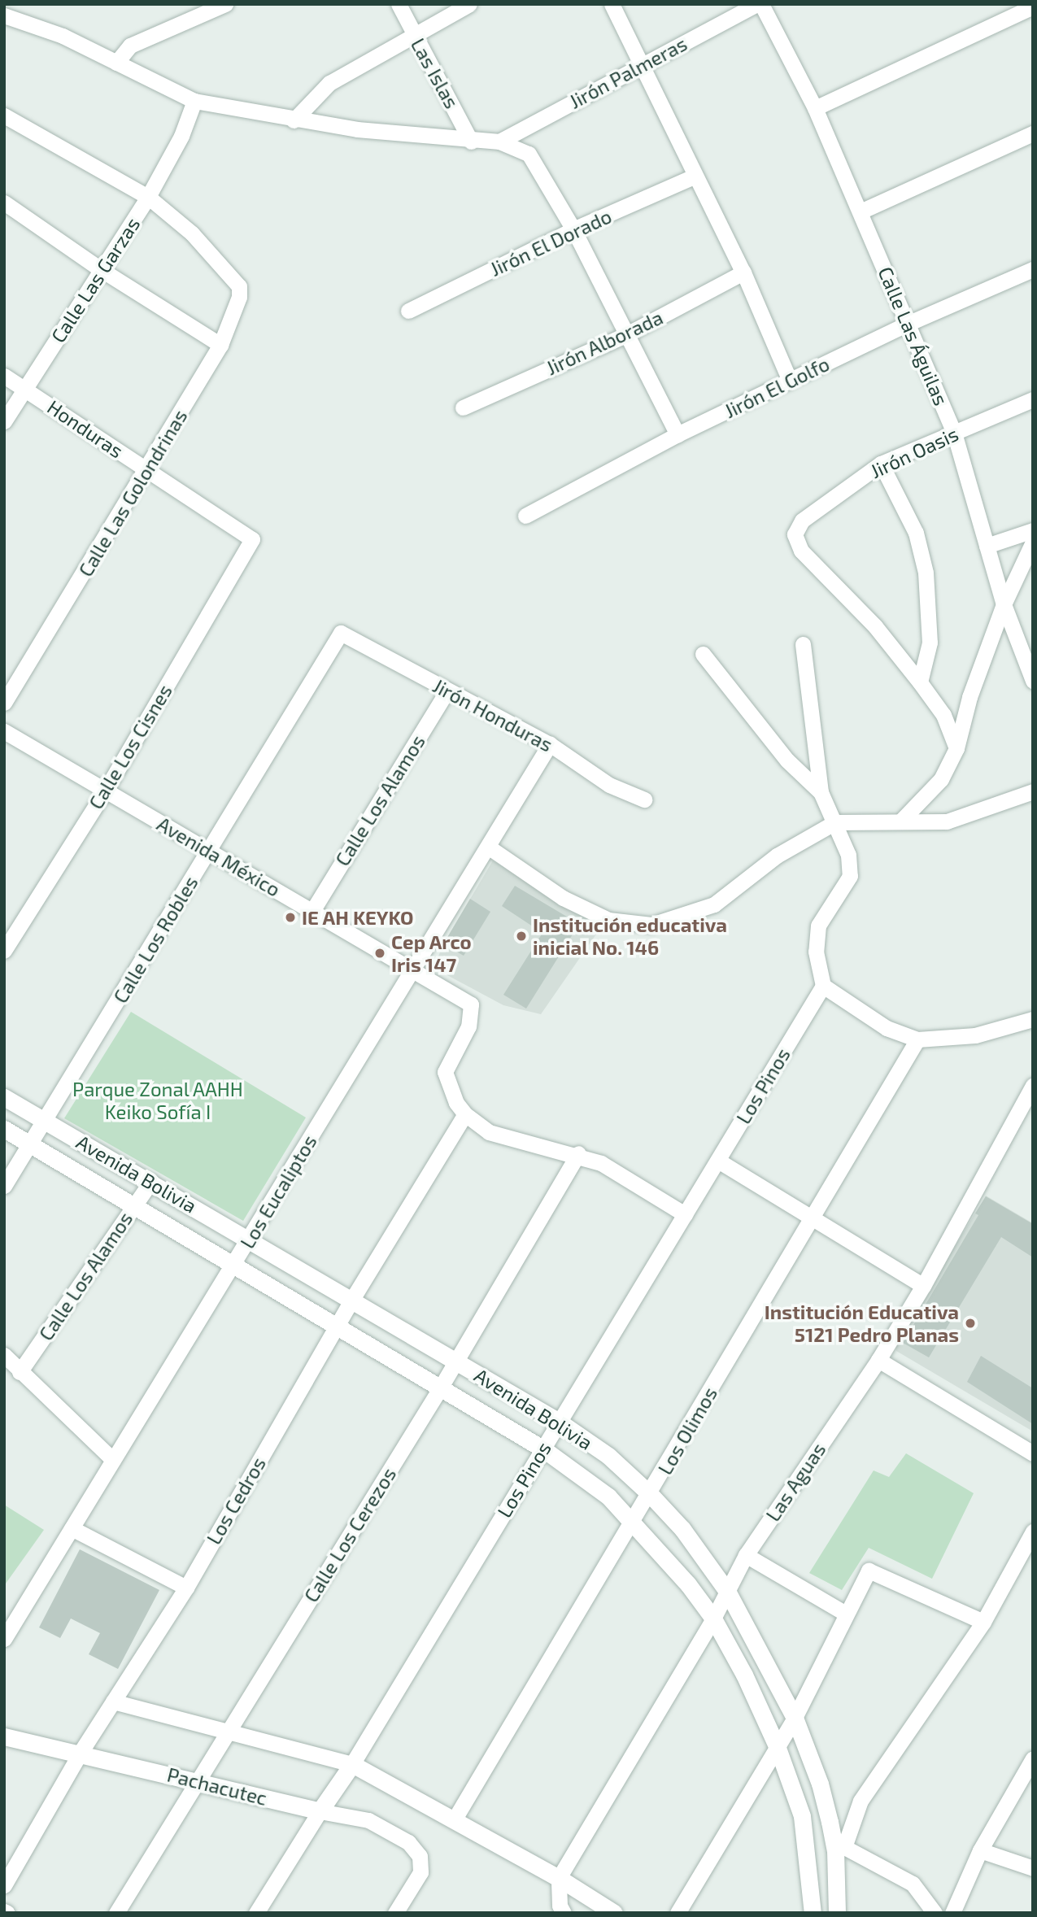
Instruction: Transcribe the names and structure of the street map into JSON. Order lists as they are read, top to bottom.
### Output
{
  "streets": {
    "main road": ["Los Pinos", "Avenida Bolivia", "Pachacutec"],
    "street": [
      "Jirón Palmeras",
      "Las Islas",
      "Jirón El Dorado",
      "Calle Las Garzas",
      "Calle Las Águilas",
      "Jirón Alborada",
      "Jirón El Golfo",
      "Honduras",
      "Jirón Oasis",
      "Calle Las Golondrinas",
      "Jirón Honduras",
      "Calle Los Cisnes",
      "Calle Los Alamos",
      "Avenida México",
      "Calle Los Robles",
      "Los Eucaliptos",
      "Los Olimos",
      "Las Aguas",
      "Los Cedros",
      "Calle Los Cerezos"
    ]
  },
  "crossings": [
    ["Calle Las Garzas", "Honduras"],
    ["Calle Las Garzas", "Calle Las Golondrinas"],
    ["Calle Las Águilas", "Jirón El Golfo"],
    ["Calle Las Águilas", "Jirón Oasis"],
    ["Honduras", "Calle Las Golondrinas"],
    ["Honduras", "Calle Los Cisnes"],
    ["Jirón Honduras", "Calle Los Alamos"],
    ["Jirón Honduras", "Calle Los Robles"],
    ["Jirón Honduras", "Los Eucaliptos"],
    ["Calle Los Cisnes", "Avenida México"],
    ["Calle Los Alamos", "Avenida México"],
    ["Calle Los Alamos", "Avenida Bolivia"],
    ["Avenida México", "Calle Los Robles"],
    ["Avenida México", "Los Pinos"],
    ["Avenida México", "Los Eucaliptos"],
    ["Avenida México", "Los Cedros"],
    ["Avenida México", "Calle Los Cerezos"],
    ["Calle Los Robles", "Avenida Bolivia"],
    ["Los Pinos", "Avenida Bolivia"],
    ["Los Pinos", "Pachacutec"],
    ["Avenida Bolivia", "Los Eucaliptos"],
    ["Avenida Bolivia", "Los Olimos"],
    ["Avenida Bolivia", "Las Aguas"],
    ["Avenida Bolivia", "Los Cedros"],
    ["Avenida Bolivia", "Calle Los Cerezos"],
    ["Los Cedros", "Pachacutec"],
    ["Calle Los Cerezos", "Pachacutec"]
  ],
  "parks": ["Parque Zonal AAHH Keiko Sofía I"],
  "places": [
    "IE AH KEYKO",
    "Institución educativa inicial No. 146",
    "Cep Arco Iris 147",
    "Institución Educativa 5121 Pedro Planas"
  ]
}
